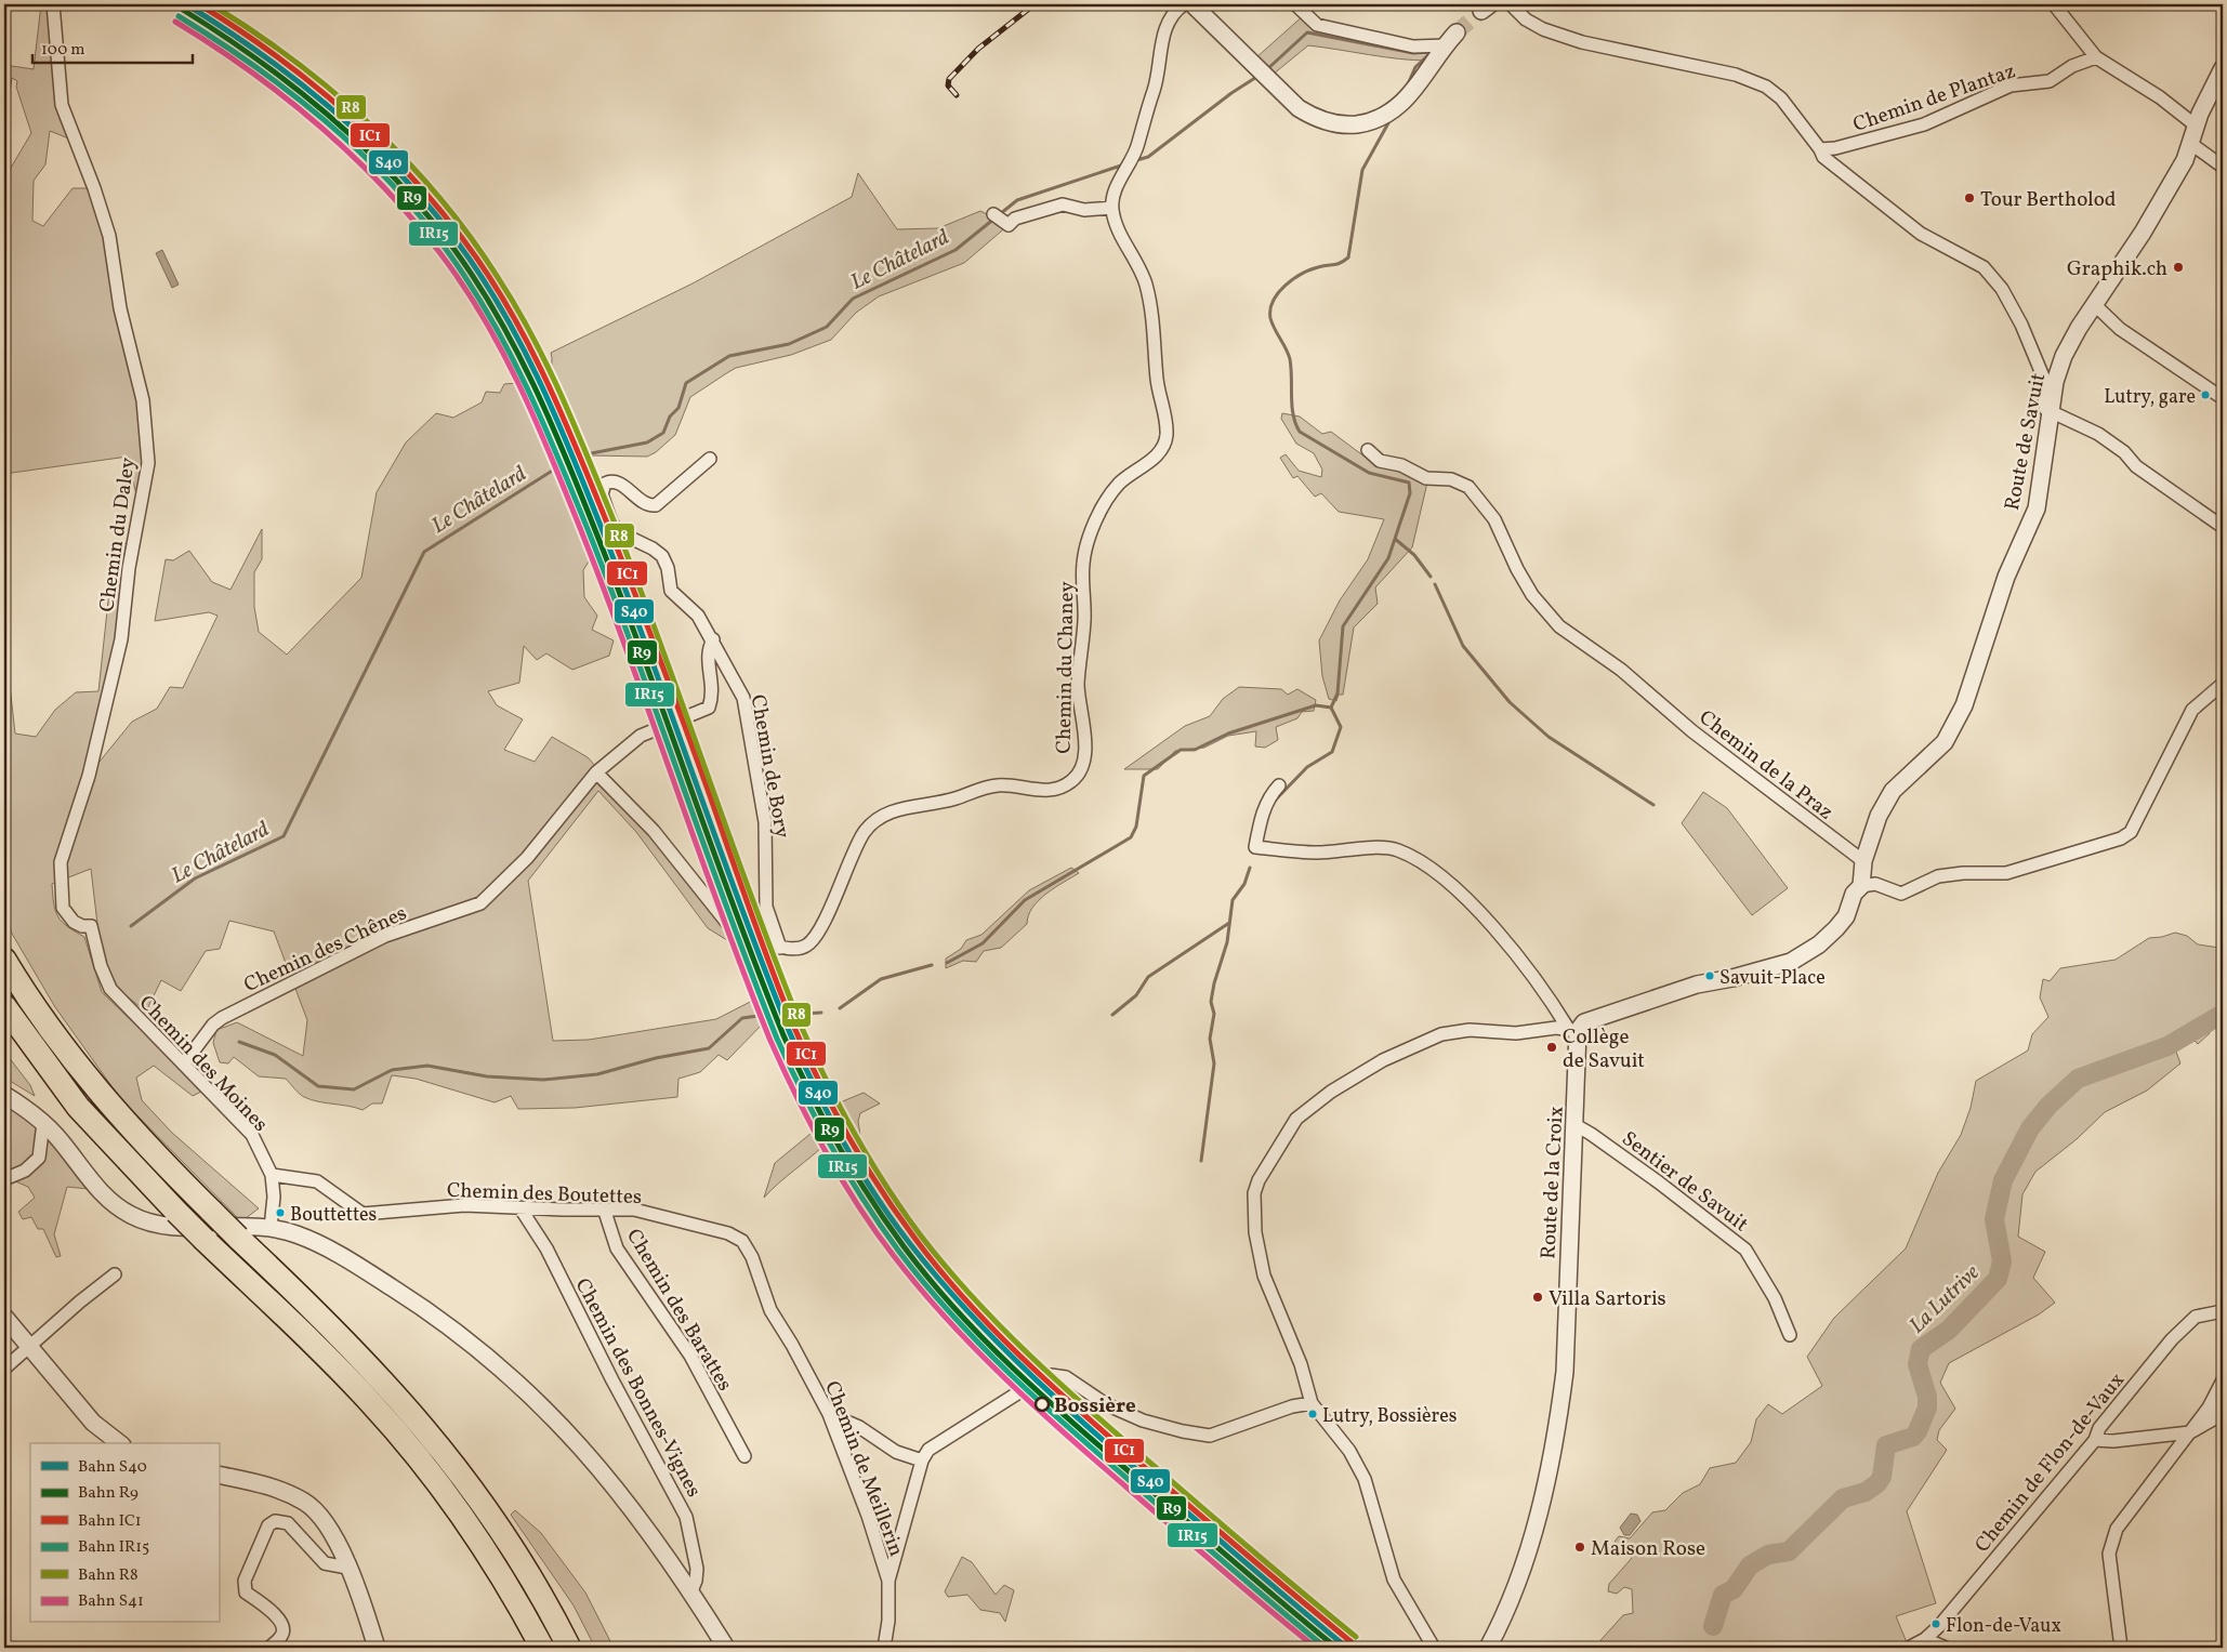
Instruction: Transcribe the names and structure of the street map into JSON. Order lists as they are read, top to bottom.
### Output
{
  "streets": {
    "street": [
      "Chemin de Plantaz",
      "Route de Savuit",
      "Chemin du Daley",
      "Chemin du Chaney",
      "Chemin de la Praz",
      "Chemin de Bory",
      "Chemin des Chênes",
      "Chemin des Moines",
      "Sentier de Savuit",
      "Route de la Croix",
      "Chemin des Boutettes",
      "Chemin des Barattes",
      "Chemin des Bonnes-Vignes",
      "Chemin de Flon-de-Vaux",
      "Chemin de Meillerin"
    ]
  },
  "crossings": [
    ["Route de Savuit", "Chemin de la Praz"],
    ["Chemin du Daley", "Chemin des Moines"],
    ["Chemin du Chaney", "Chemin de Bory"],
    ["Chemin de Bory", "Chemin des Chênes"],
    ["Chemin des Chênes", "Chemin des Moines"],
    ["Chemin des Moines", "Chemin des Boutettes"],
    ["Sentier de Savuit", "Route de la Croix"],
    ["Chemin des Boutettes", "Chemin des Barattes"],
    ["Chemin des Boutettes", "Chemin des Bonnes-Vignes"],
    ["Chemin des Boutettes", "Chemin de Meillerin"]
  ],
  "water": ["Le Châtelard", "La Lutrive"],
  "places": [
    "Tour Bertholod",
    "Graphik.ch",
    "Lutry, gare",
    "Savuit-Place",
    "Collège de Savuit",
    "Bouttettes",
    "Villa Sartoris",
    "Bossière",
    "Lutry, Bossières",
    "Maison Rose",
    "Flon-de-Vaux"
  ],
  "lines": [
    "rail line S40",
    "rail line IC1",
    "rail line R8",
    "rail line R9",
    "rail line IR15",
    "rail line S41"
  ],
  "legend": [
    "Bahn S40",
    "Bahn R9",
    "Bahn IC1",
    "Bahn IR15",
    "Bahn R8",
    "Bahn S41"
  ],
  "scale_bar": "100 m"
}
